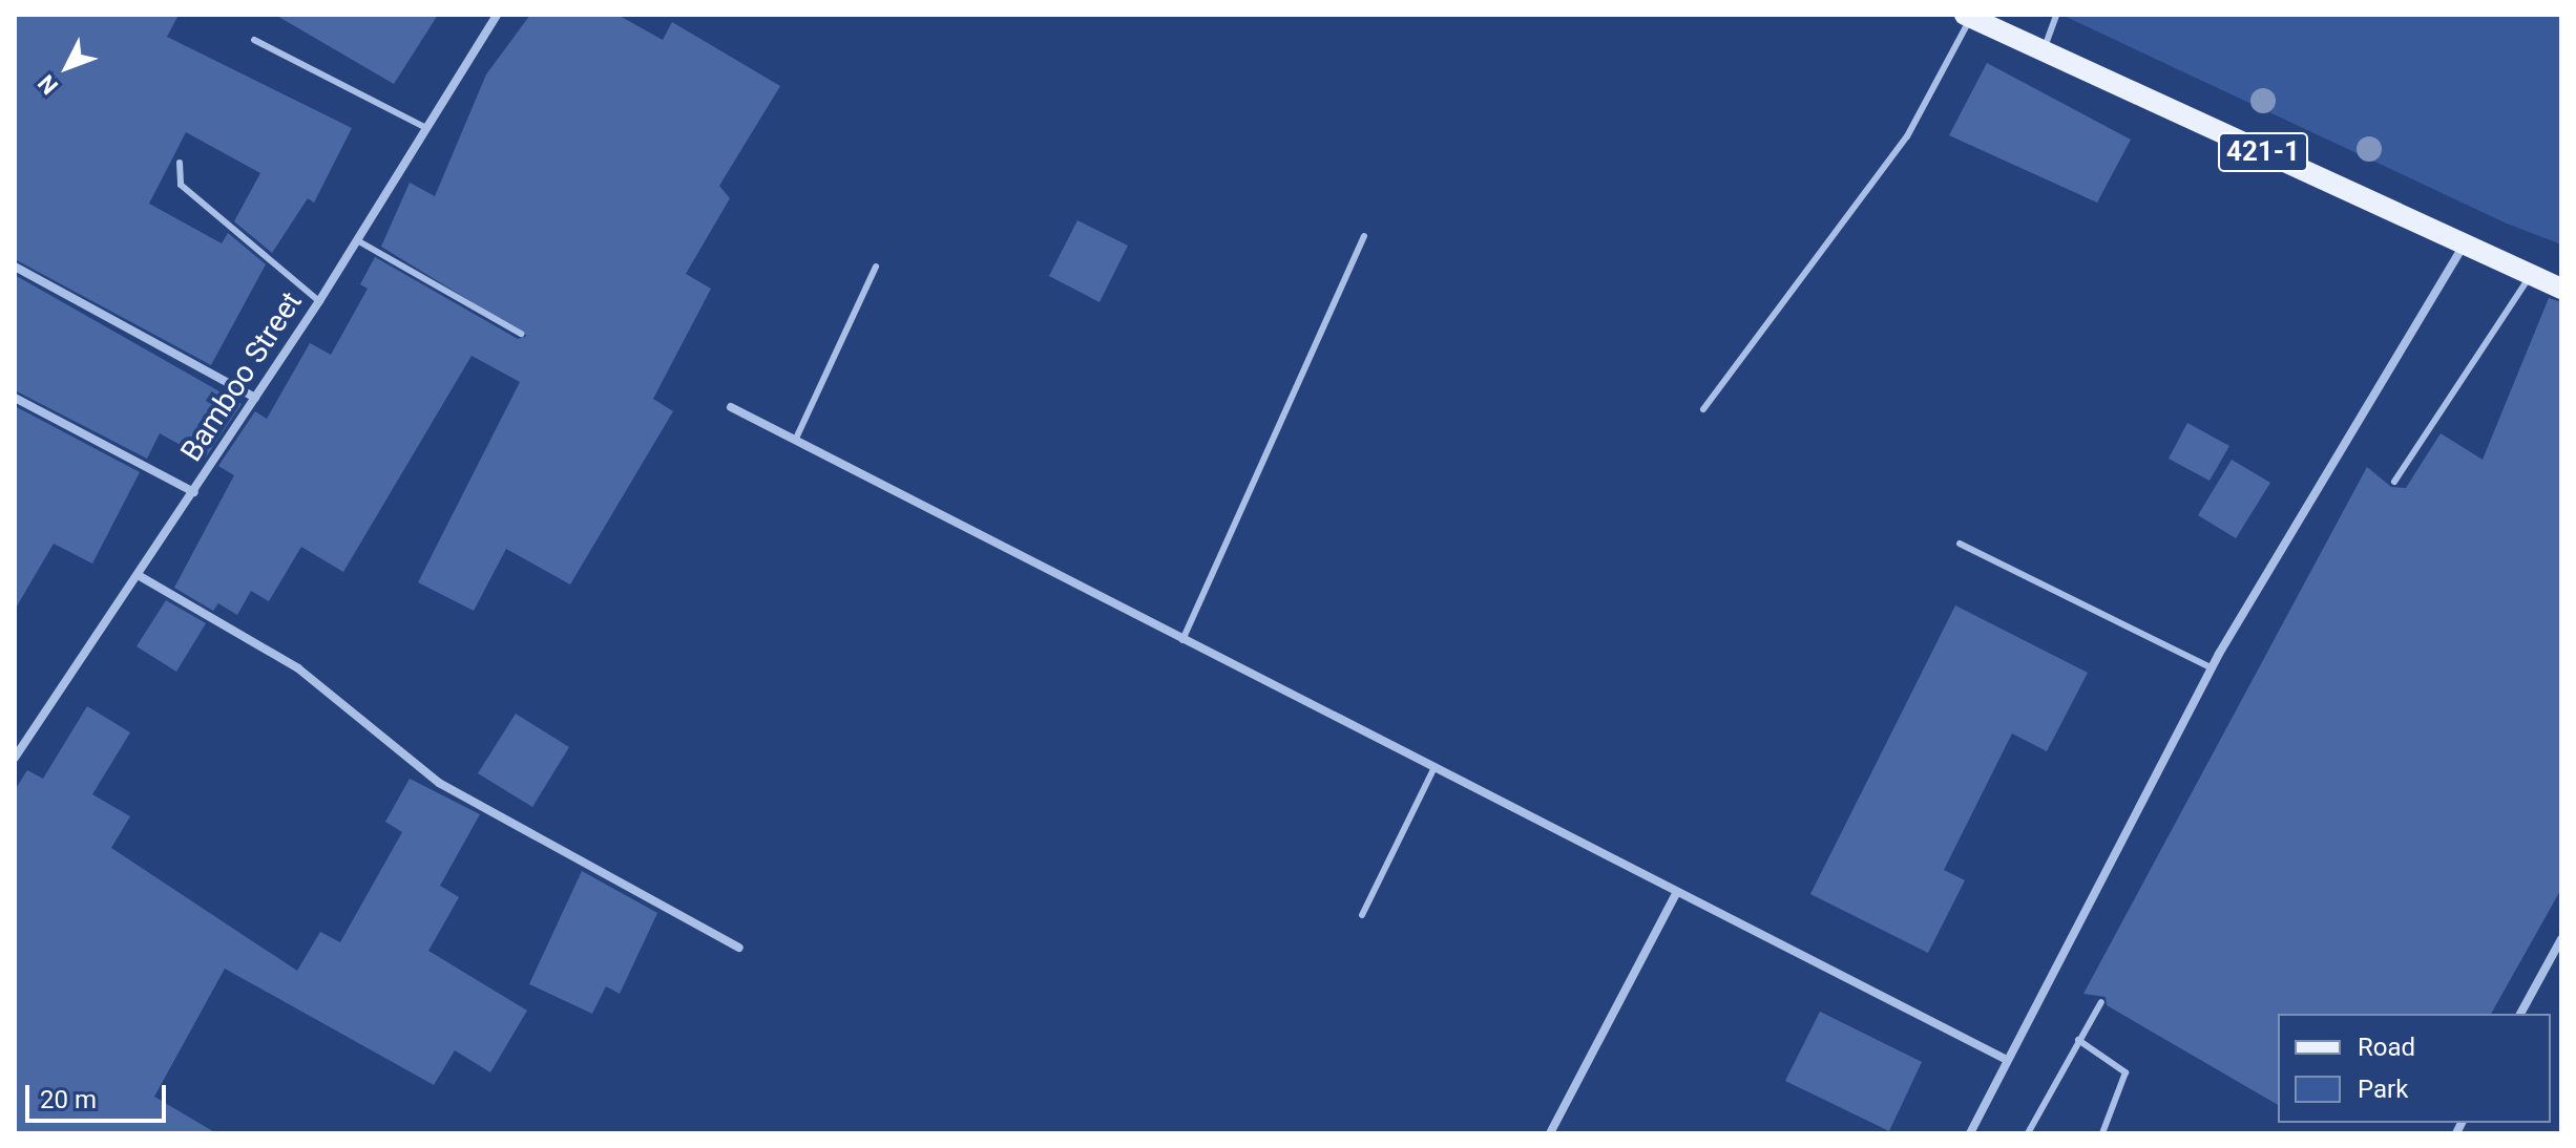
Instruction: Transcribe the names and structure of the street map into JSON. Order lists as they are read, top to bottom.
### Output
{
  "streets": {
    "main road": ["421-1"],
    "street": ["Bamboo Street"]
  },
  "legend": ["Road", "Park"],
  "scale_bar": "20 m",
  "north": "bottom left"
}
